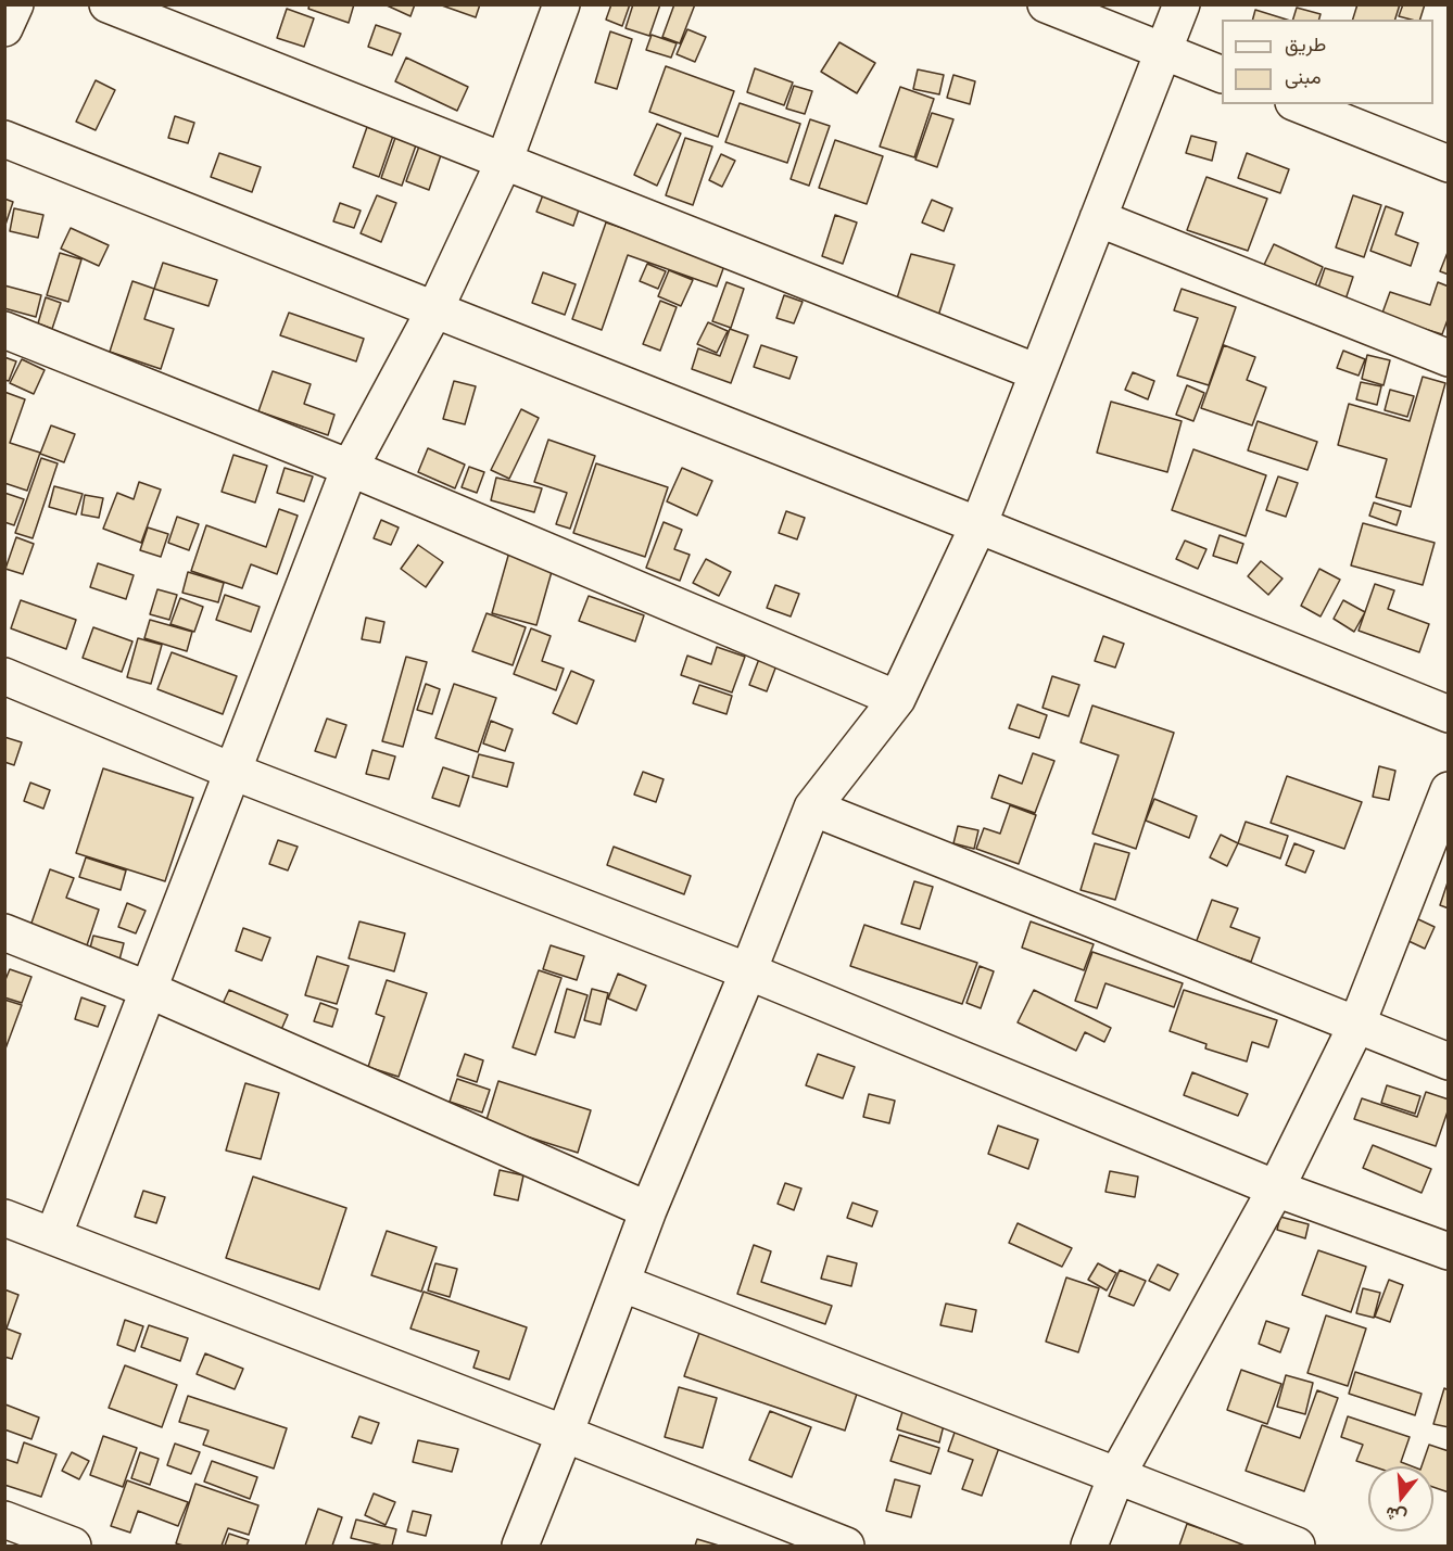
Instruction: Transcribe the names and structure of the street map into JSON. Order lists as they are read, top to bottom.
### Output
{
  "legend": ["طريق", "مبنى"],
  "north": "bottom"
}
